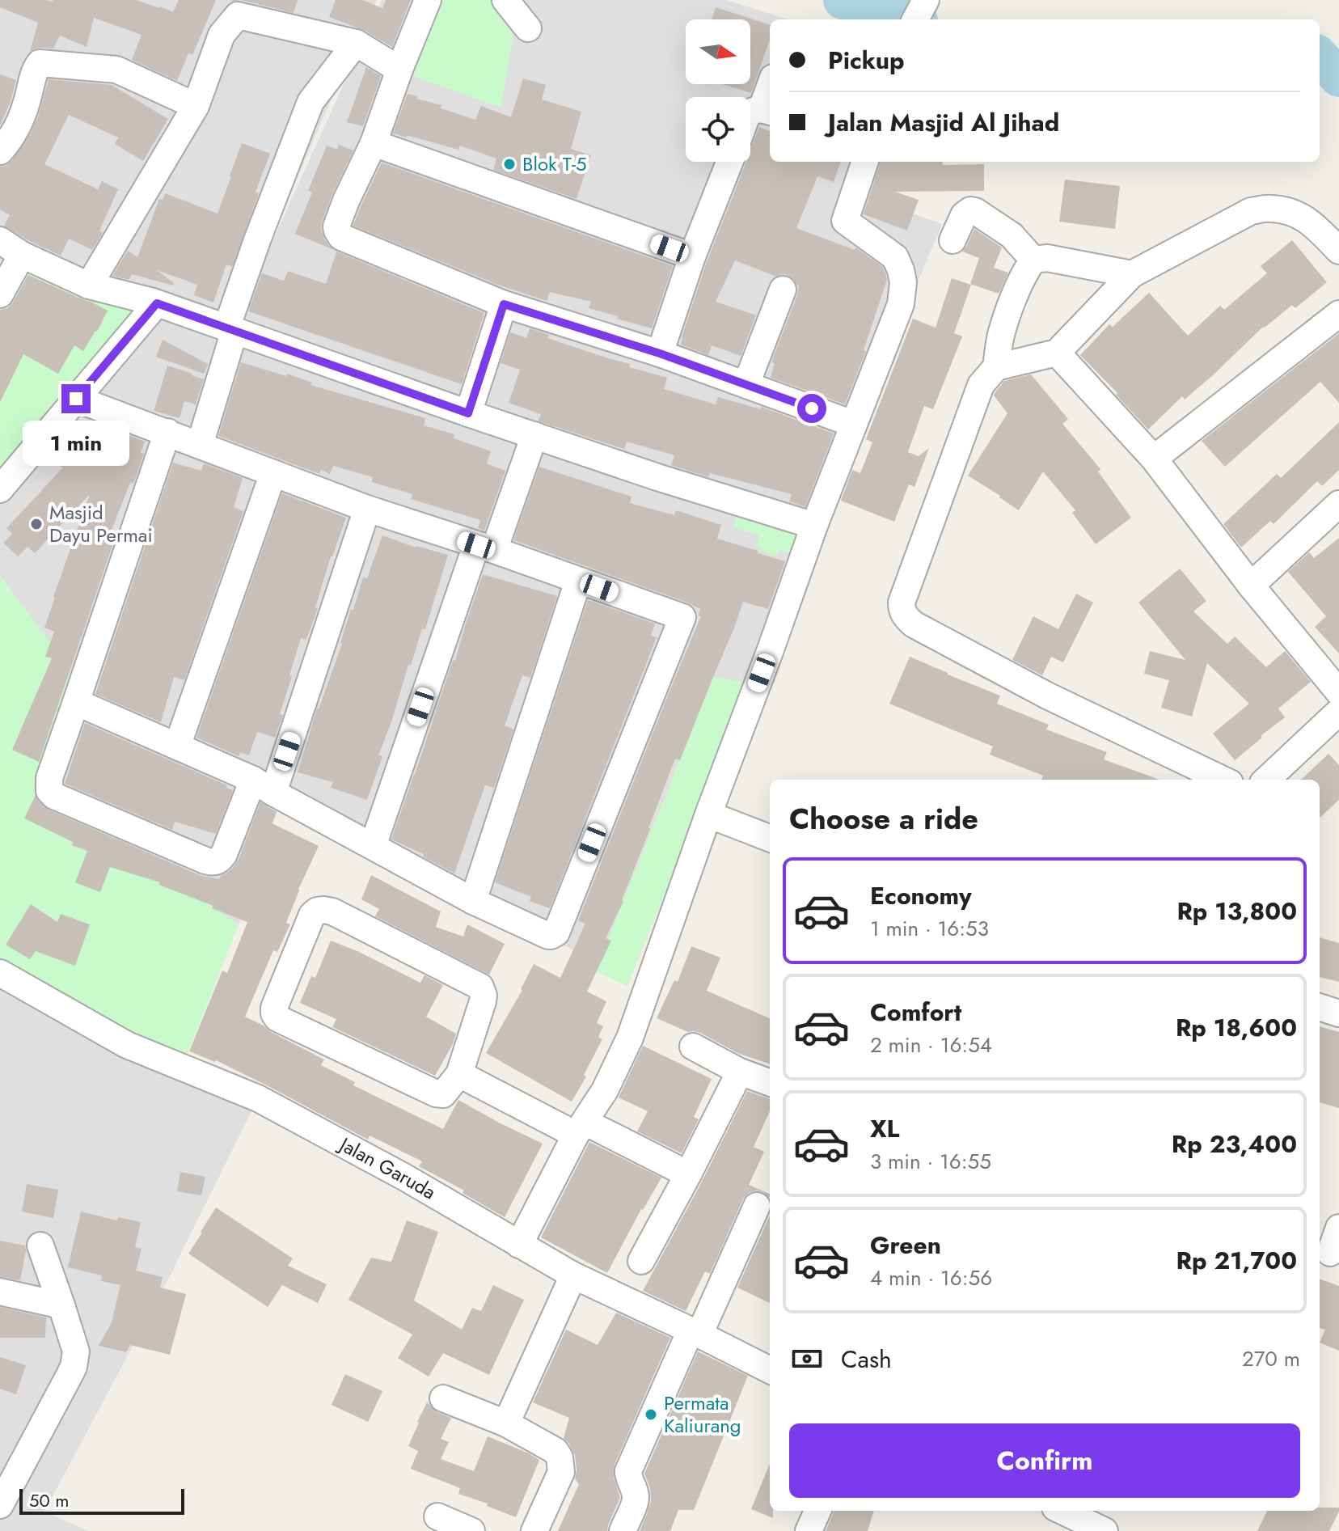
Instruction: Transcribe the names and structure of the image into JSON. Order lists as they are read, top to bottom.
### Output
{
  "streets": {
    "street": ["Jalan Garuda"]
  },
  "places": ["Blok T-5", "Masjid Dayu Permai", "Permata Kaliurang"],
  "scale_bar": "50 m",
  "north": "right",
  "page": {
    "banner": ["Pickup", "Jalan Masjid Al Jihad"],
    "bubble": "1 min",
    "heading": "Choose a ride",
    "list": [
      {
        "name": "Economy",
        "note": "1 min · 16:53",
        "value": "Rp 13,800"
      },
      {
        "name": "Comfort",
        "note": "2 min · 16:54",
        "value": "Rp 18,600"
      },
      {
        "name": "XL",
        "note": "3 min · 16:55",
        "value": "Rp 23,400"
      },
      {
        "name": "Green",
        "note": "4 min · 16:56",
        "value": "Rp 21,700"
      }
    ],
    "pay": ["Cash", "270 m"],
    "buttons": "Confirm",
    "scale": "50 m"
  }
}
